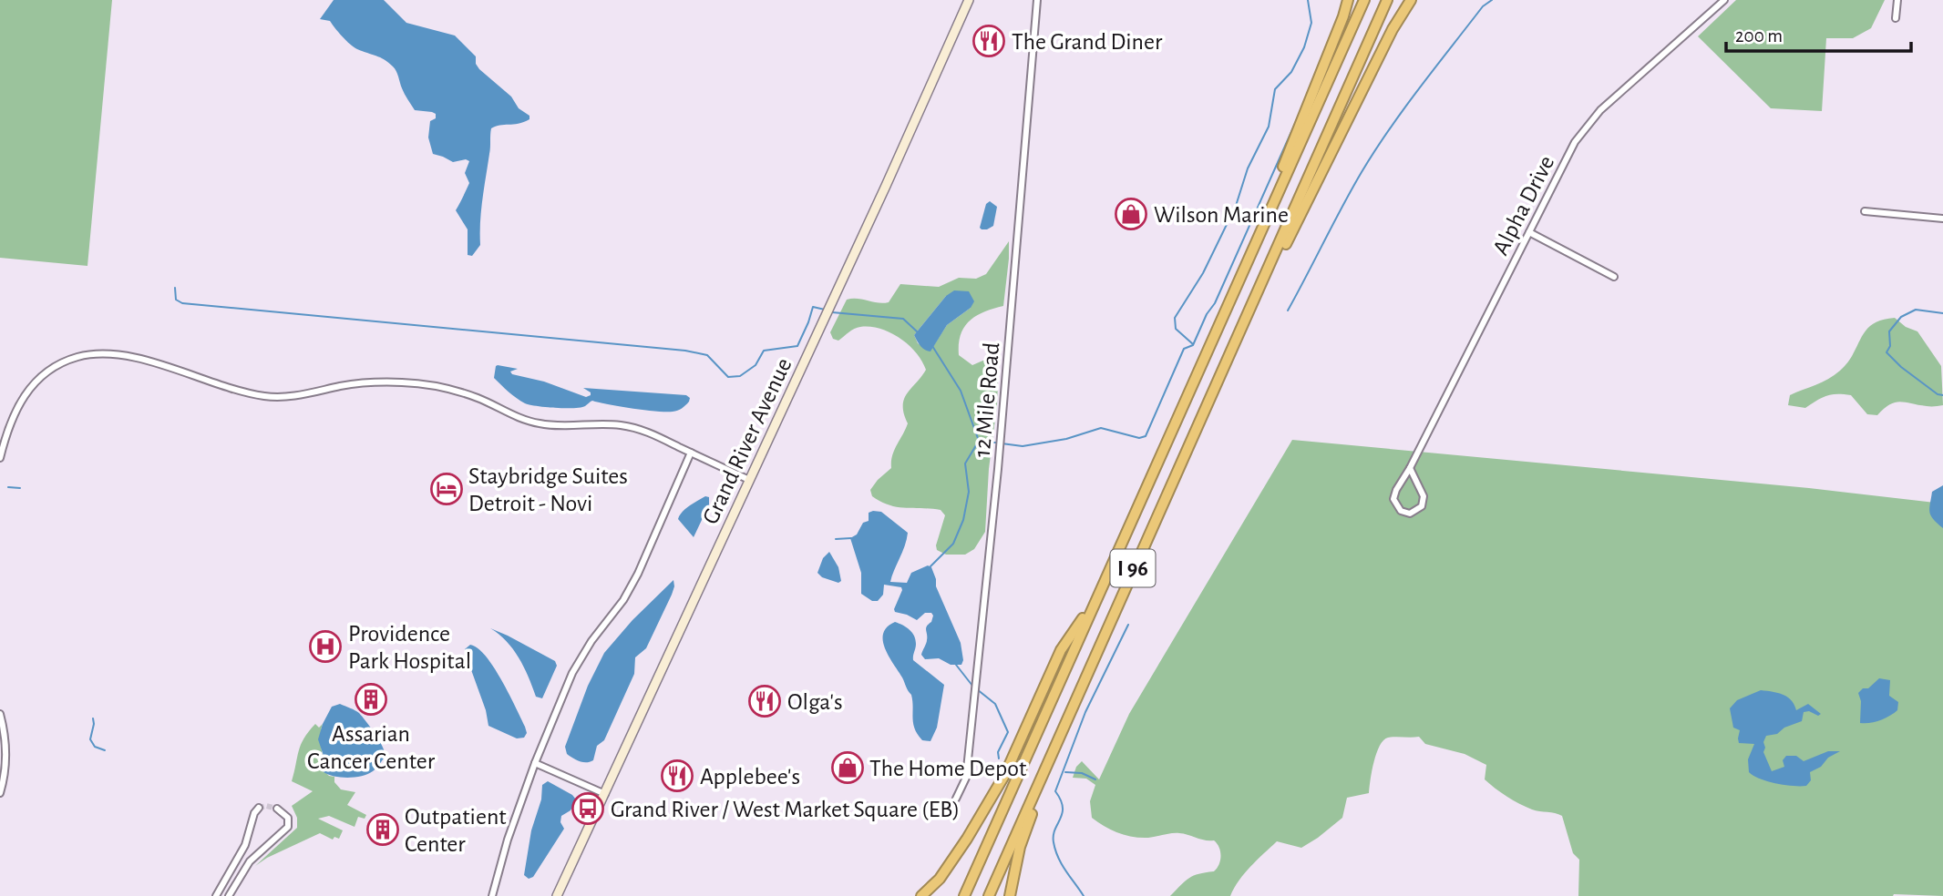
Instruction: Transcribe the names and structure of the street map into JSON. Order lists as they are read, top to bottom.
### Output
{
  "streets": {
    "highway": ["I 96"],
    "main road": ["Grand River Avenue"],
    "street": ["Alpha Drive", "12 Mile Road"]
  },
  "places": {
    "restaurant": ["The Grand Diner", "Olga's", "Applebee's"],
    "shop": ["Wilson Marine", "The Home Depot"],
    "hotel": ["Staybridge Suites Detroit - Novi"],
    "hospital": ["Providence Park Hospital"],
    "building": ["Assarian Cancer Center", "Outpatient Center"],
    "bus stop": ["Grand River / West Market Square (EB)"]
  },
  "scale_bar": "200 m"
}
